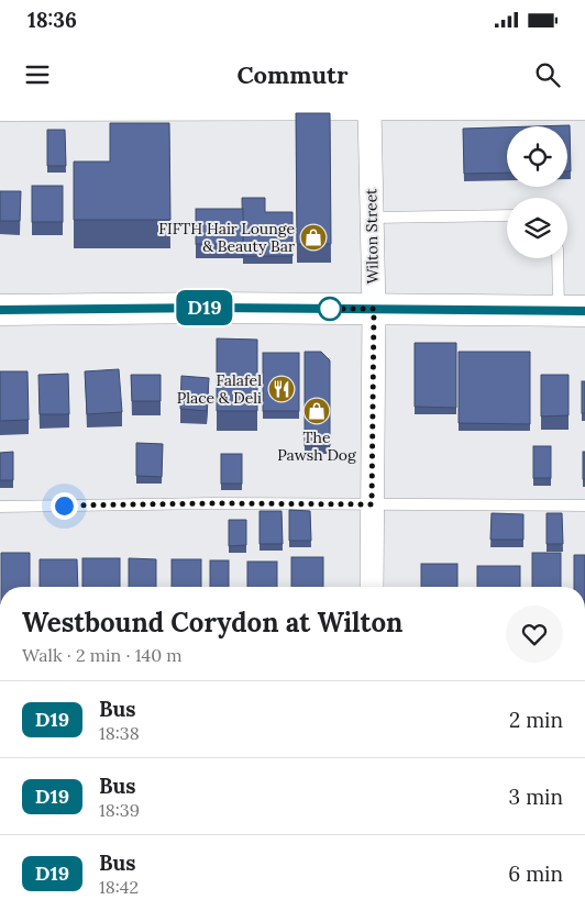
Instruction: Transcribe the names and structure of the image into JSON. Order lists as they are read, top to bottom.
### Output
{
  "streets": {
    "street": ["Wilton Street"]
  },
  "places": {
    "shop": ["FIFTH Hair Lounge & Beauty Bar", "The Pawsh Dog"],
    "restaurant": ["Falafel Place & Deli"]
  },
  "lines": ["bus line D19"],
  "page": {
    "status": "18:36",
    "header": "Commutr",
    "on_map": "D19",
    "heading": ["Westbound Corydon at Wilton", "Walk · 2 min · 140 m"],
    "list": [
      {
        "mark": "D19",
        "name": "Bus",
        "note": "18:38",
        "value": "2 min"
      },
      {
        "mark": "D19",
        "name": "Bus",
        "note": "18:39",
        "value": "3 min"
      },
      {
        "mark": "D19",
        "name": "Bus",
        "note": "18:42",
        "value": "6 min"
      }
    ]
  }
}
